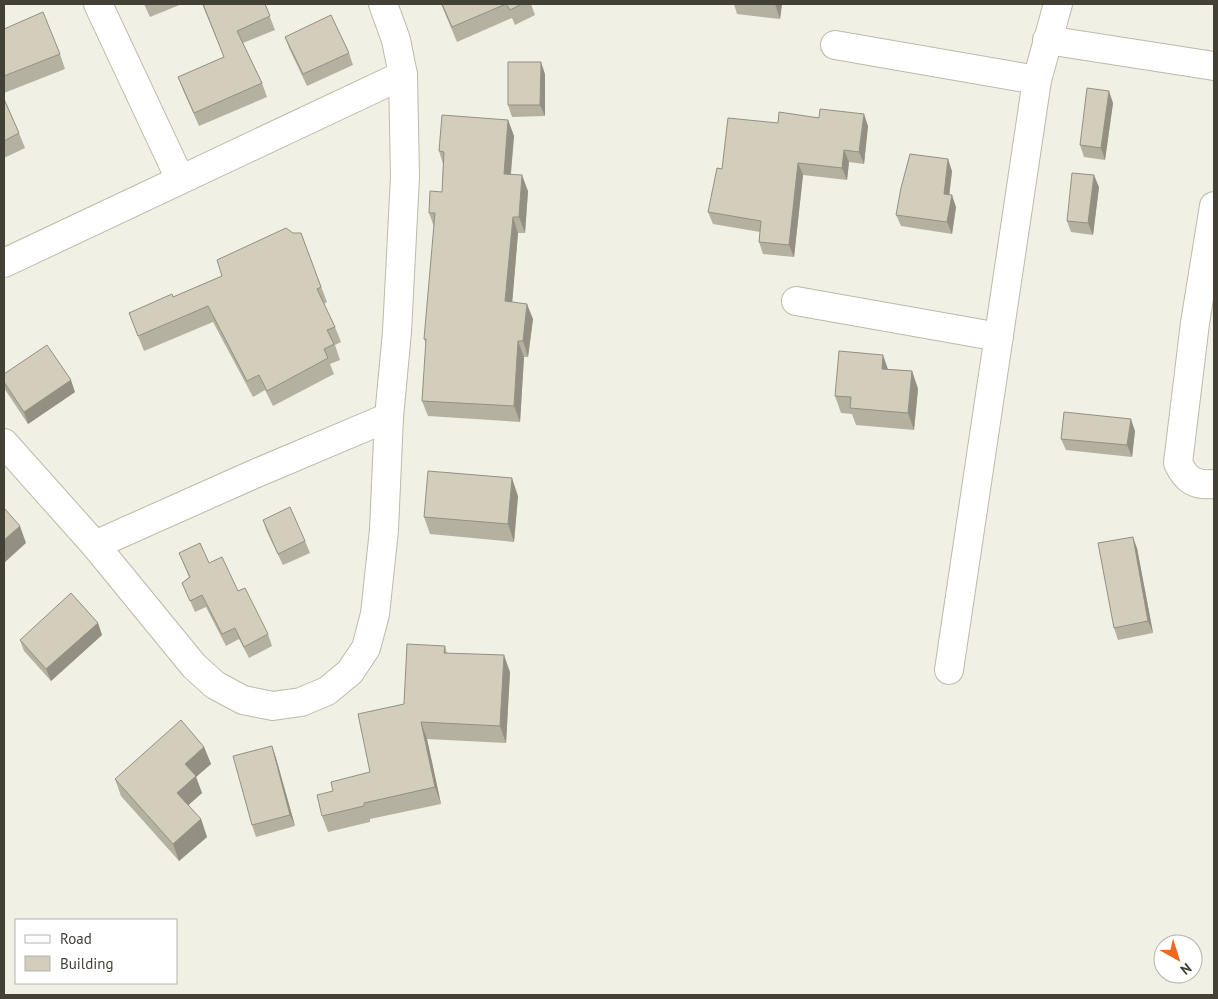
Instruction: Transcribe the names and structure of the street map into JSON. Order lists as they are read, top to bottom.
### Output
{
  "legend": ["Road", "Building"],
  "north": "bottom right"
}
